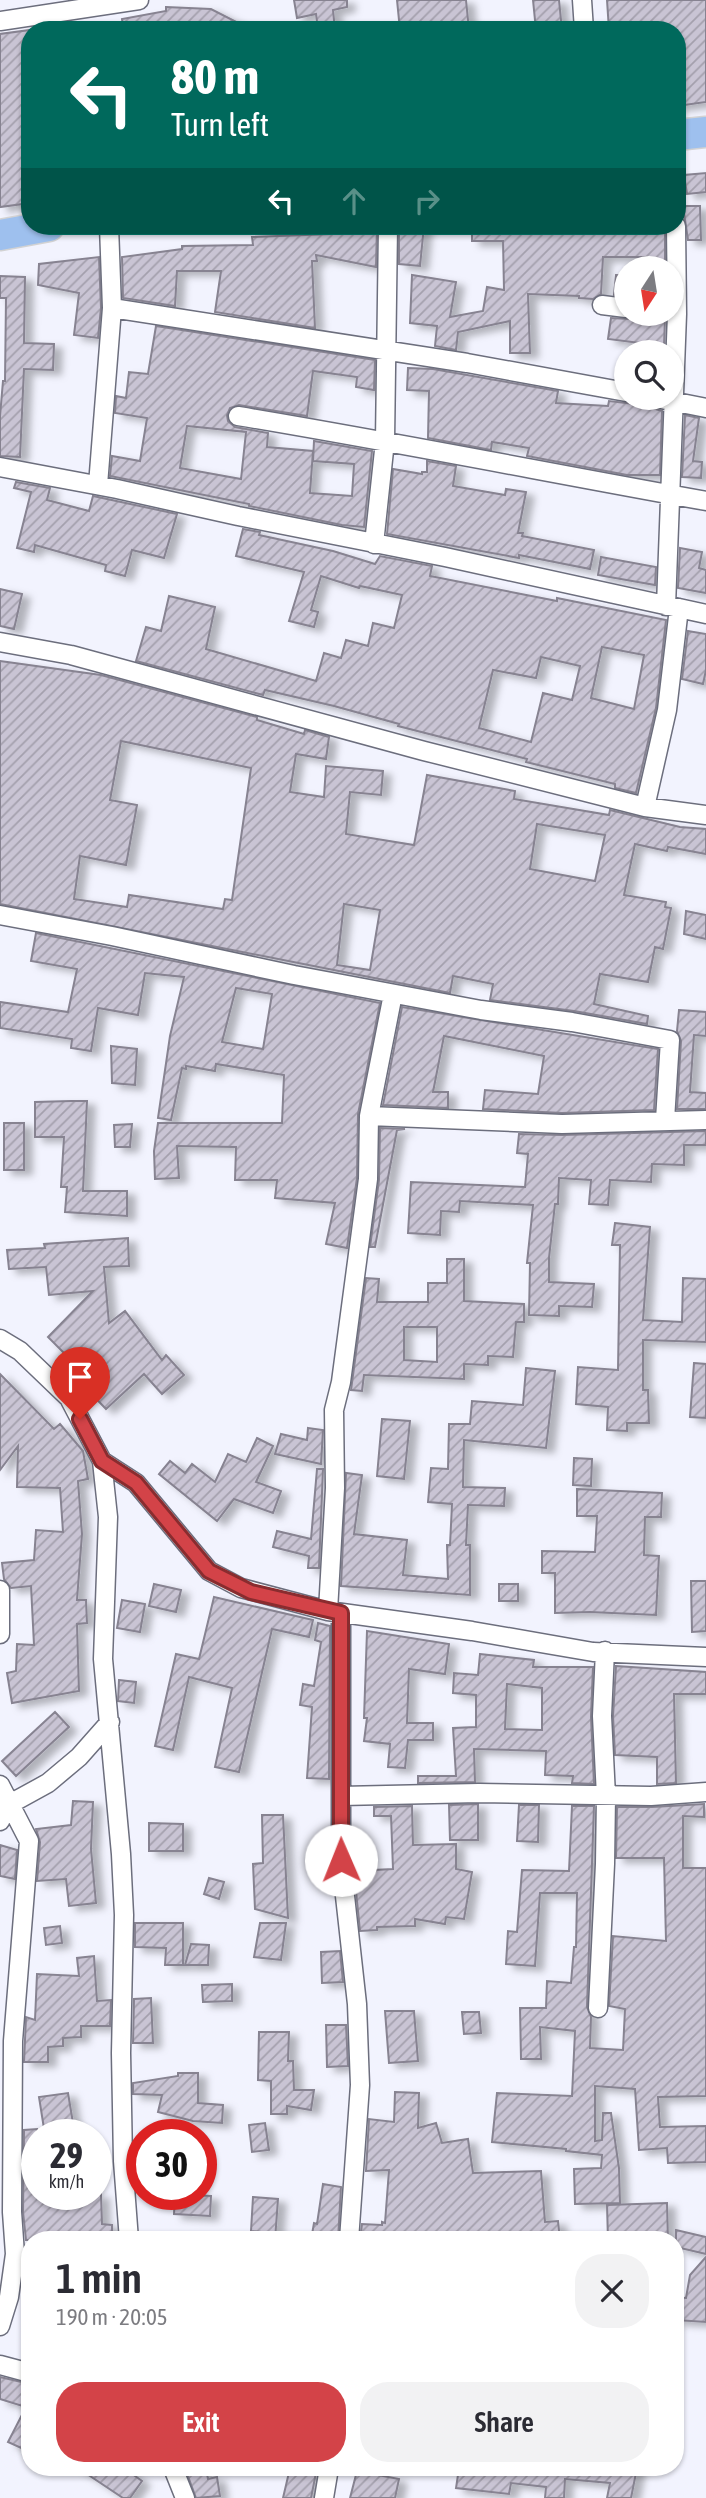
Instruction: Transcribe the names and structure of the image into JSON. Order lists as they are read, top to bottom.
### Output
{
  "north": "bottom",
  "page": {
    "turn": ["80 m", "Turn left"],
    "speed": "29 km/h",
    "limit": "30",
    "heading": ["1 min", "190 m · 20:05"],
    "buttons": ["Exit", "Share"]
  }
}
